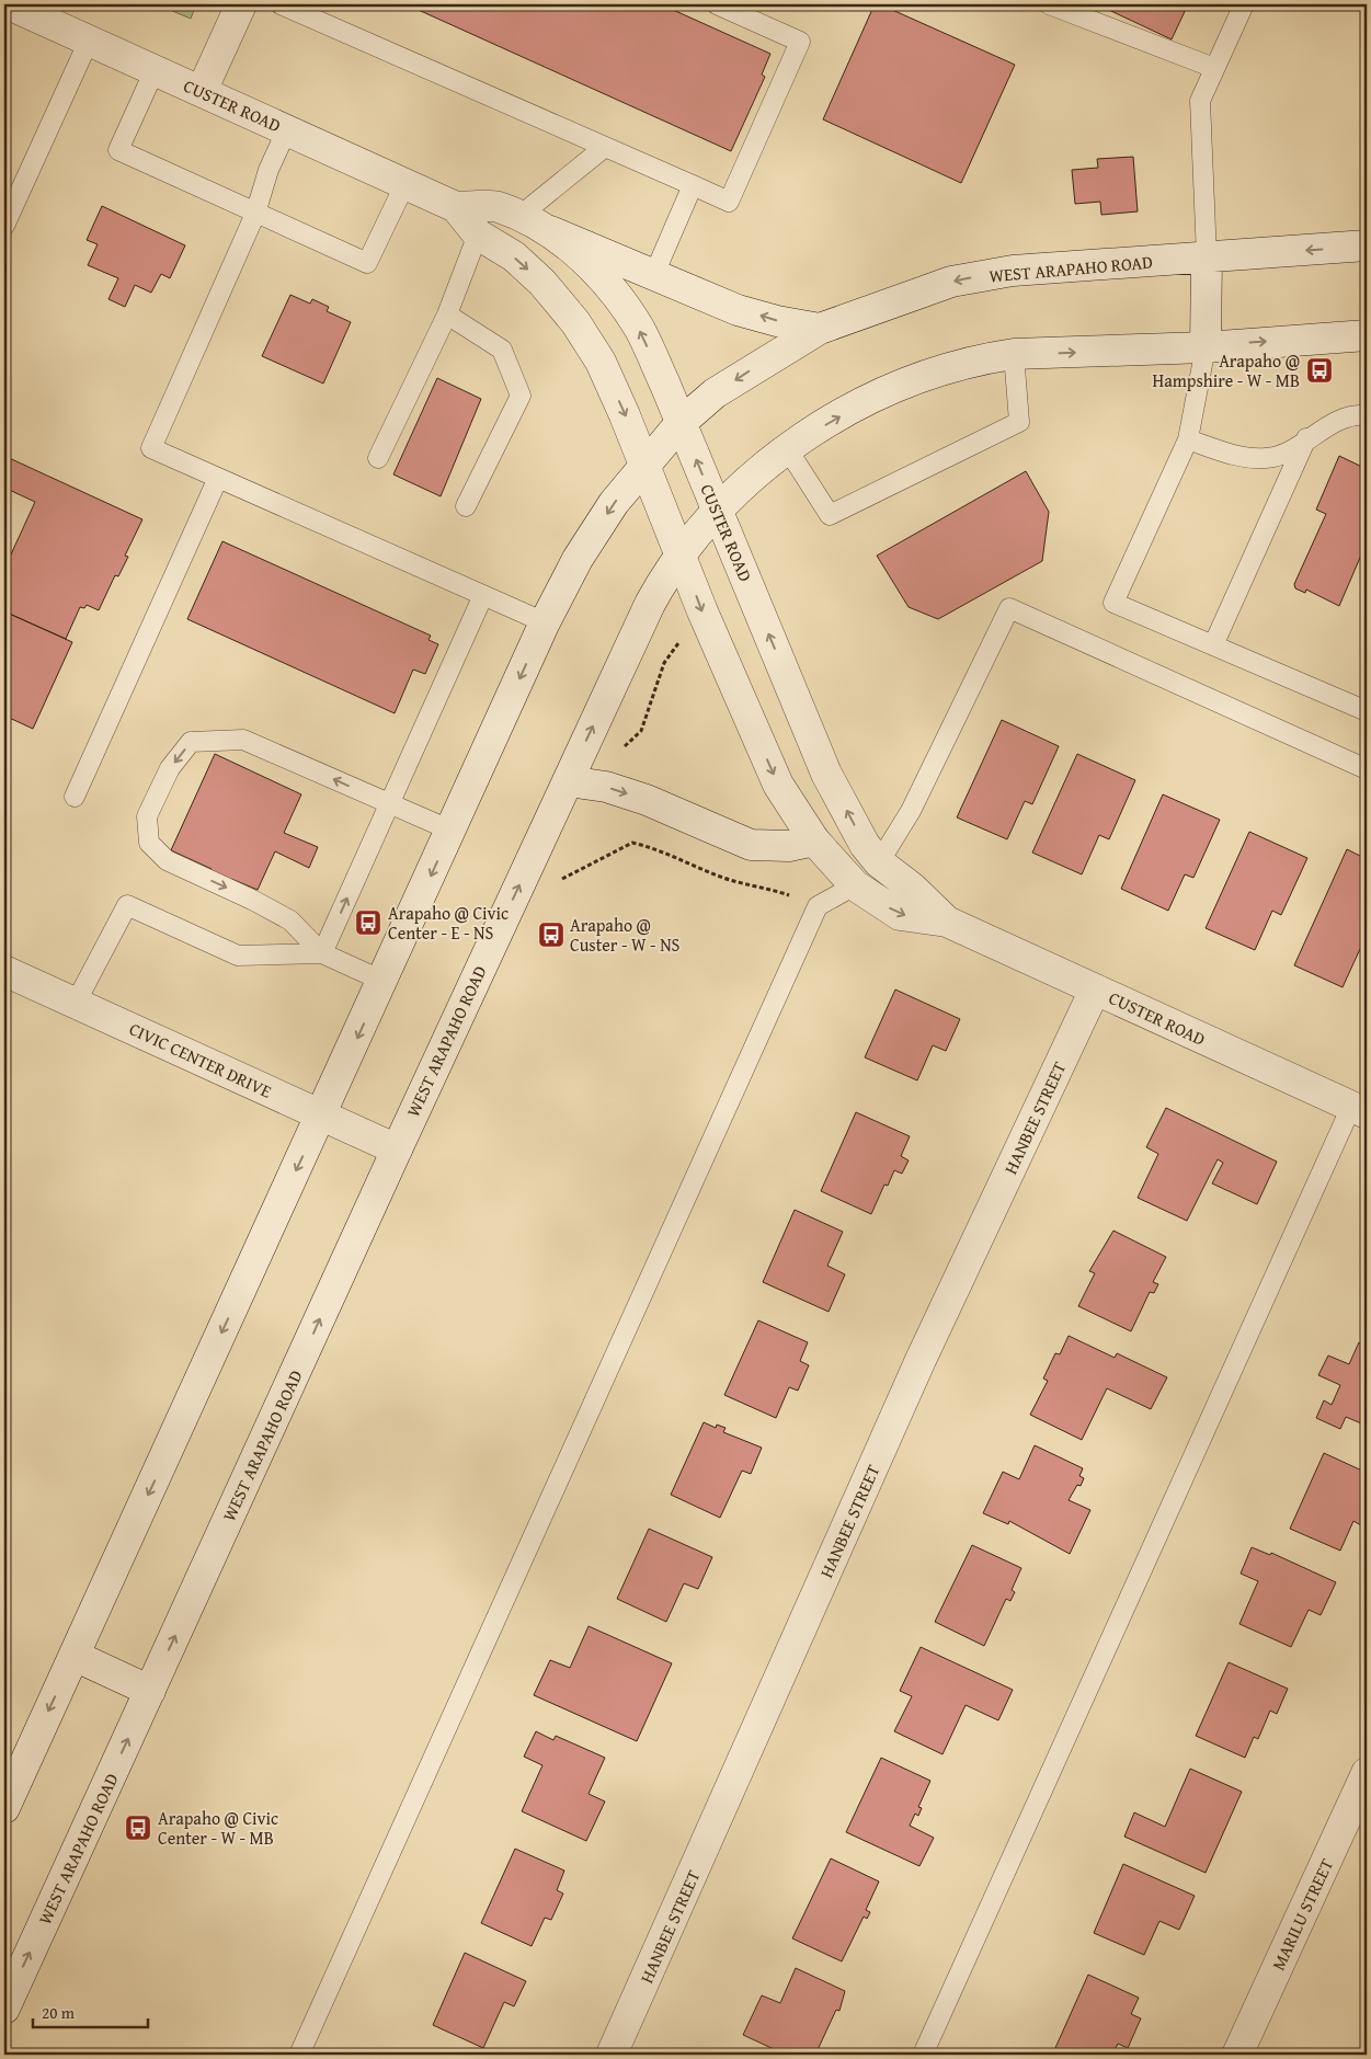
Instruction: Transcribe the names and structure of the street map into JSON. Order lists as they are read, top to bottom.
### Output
{
  "streets": {
    "main road": [
      "CUSTER ROAD",
      "WEST ARAPAHO ROAD",
      "CIVIC CENTER DRIVE",
      "HANBEE STREET",
      "MARILU STREET"
    ]
  },
  "crossings": [
    ["CUSTER ROAD", "WEST ARAPAHO ROAD"],
    ["CUSTER ROAD", "HANBEE STREET"],
    ["WEST ARAPAHO ROAD", "CIVIC CENTER DRIVE"]
  ],
  "places": {
    "bus stop": [
      "Arapaho @ Hampshire - W - MB",
      "Arapaho @ Civic Center - E - NS",
      "Arapaho @ Custer - W - NS",
      "Arapaho @ Civic Center - W - MB"
    ]
  },
  "scale_bar": "20 m"
}
